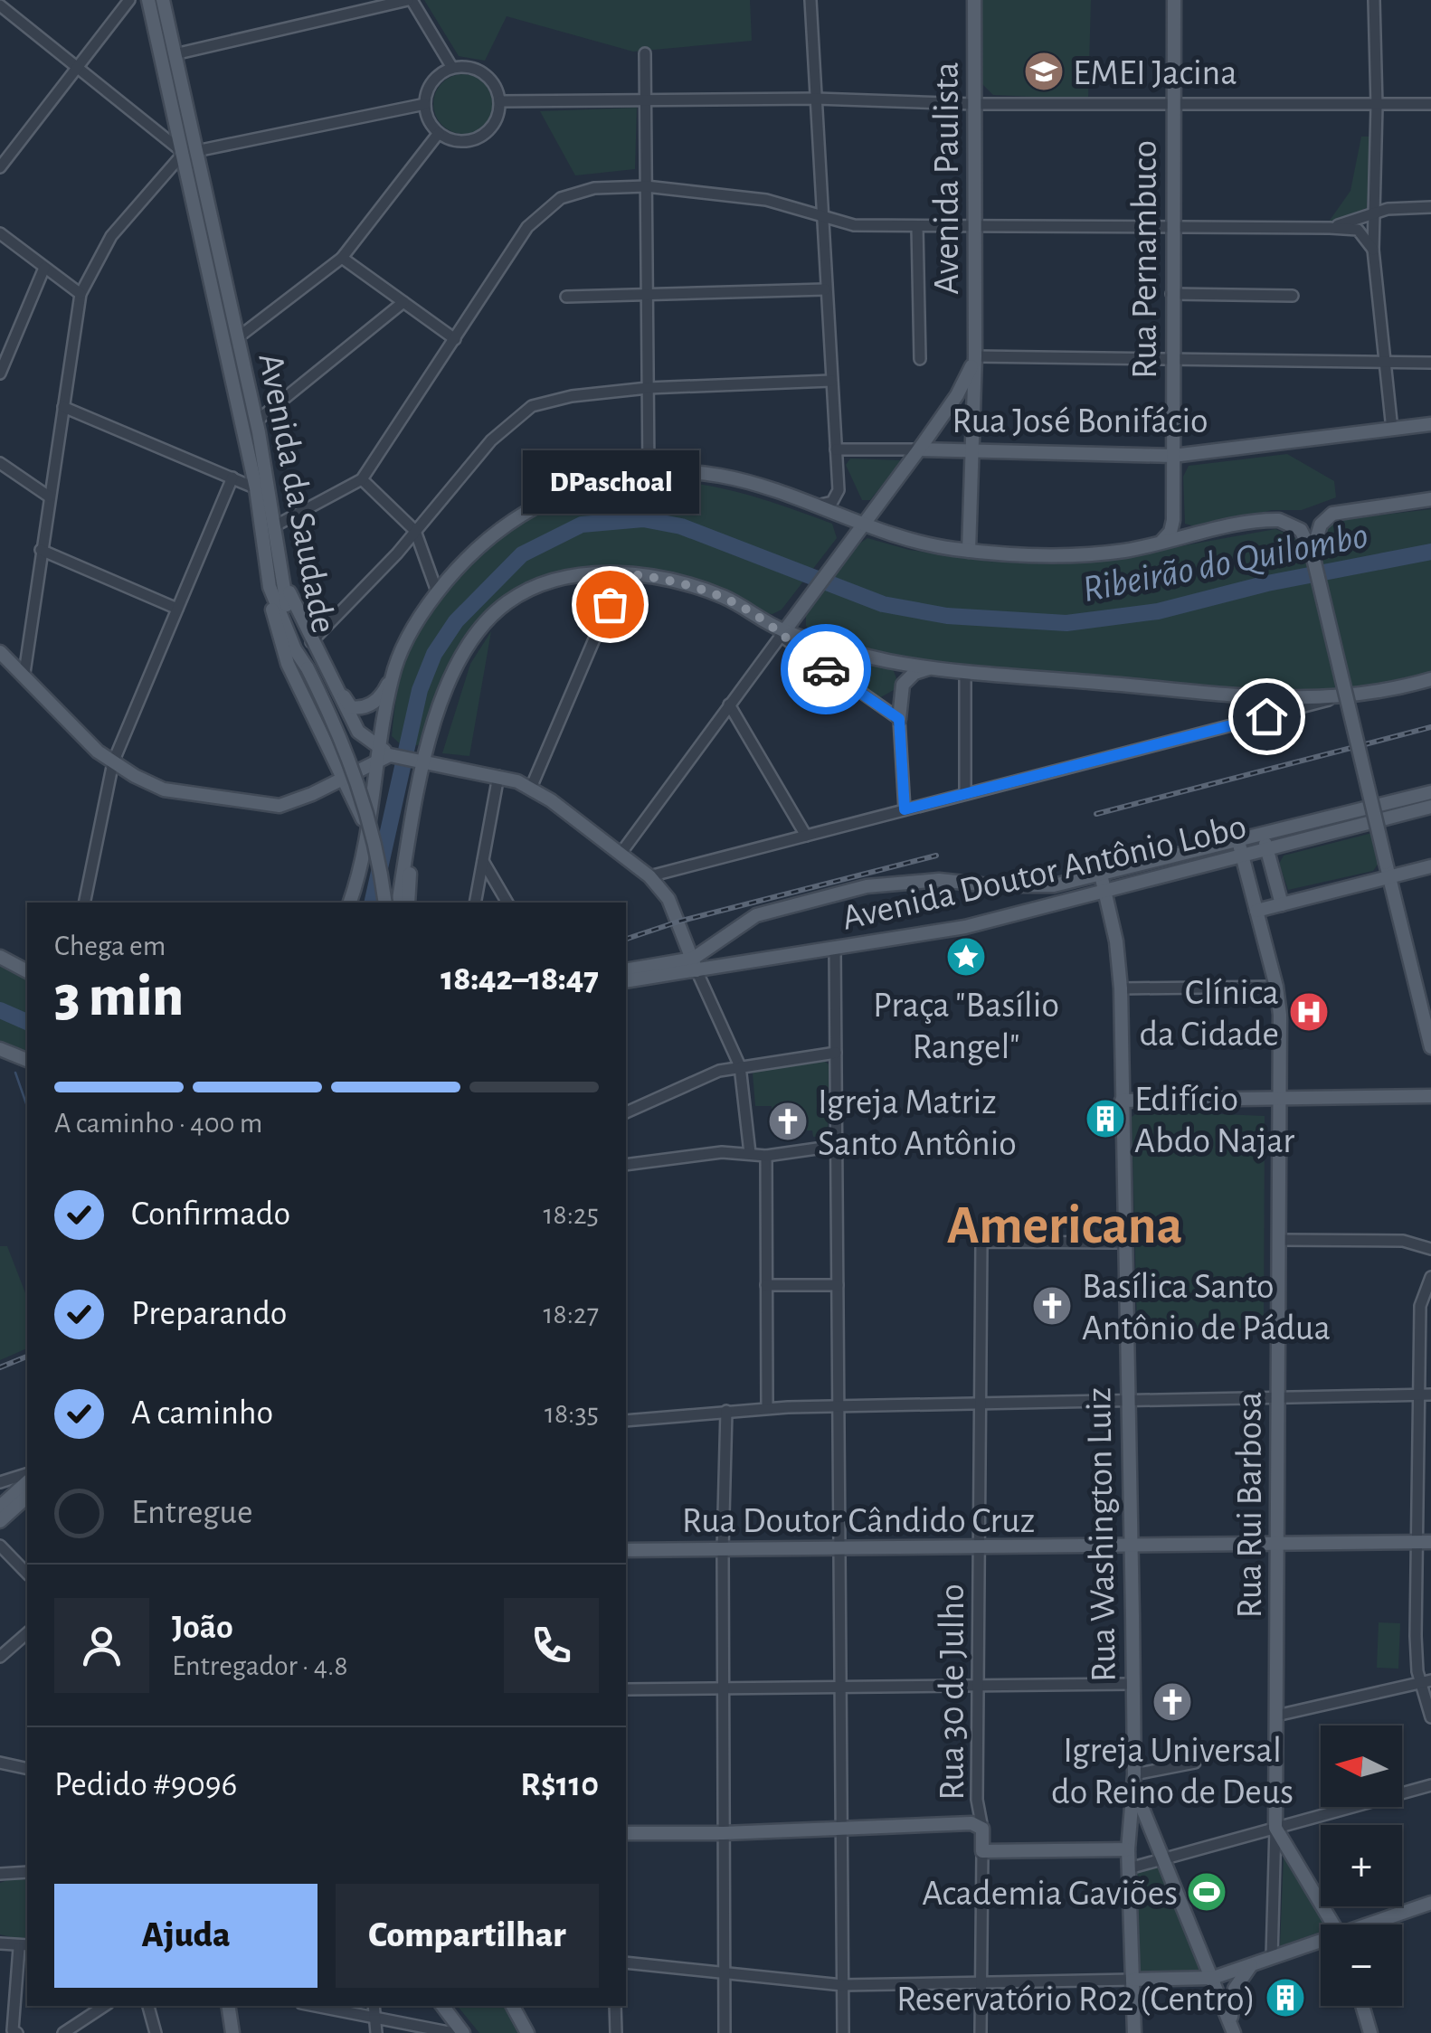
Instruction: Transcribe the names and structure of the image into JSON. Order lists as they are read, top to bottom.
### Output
{
  "streets": {
    "main road": [
      "Avenida Paulista",
      "Rua Pernambuco",
      "Rua José Bonifácio",
      "Avenida da Saudade",
      "Avenida Doutor Antônio Lobo",
      "Rua Rui Barbosa",
      "Rua Doutor Cândido Cruz",
      "Rua Washington Luiz",
      "Rua 30 de Julho"
    ]
  },
  "crossings": [
    ["Avenida Paulista", "Rua José Bonifácio"],
    ["Rua Pernambuco", "Rua José Bonifácio"],
    ["Avenida Doutor Antônio Lobo", "Rua Rui Barbosa"],
    ["Avenida Doutor Antônio Lobo", "Rua Washington Luiz"],
    ["Rua Rui Barbosa", "Rua Doutor Cândido Cruz"],
    ["Rua Doutor Cândido Cruz", "Rua Washington Luiz"],
    ["Rua Doutor Cândido Cruz", "Rua 30 de Julho"],
    ["Rua Washington Luiz", "Rua 30 de Julho"]
  ],
  "districts": ["Americana"],
  "water": ["Ribeirão do Quilombo"],
  "places": {
    "school or university": ["EMEI Jacina"],
    "other": ["DPaschoal"],
    "place": ["Praça \"Basílio Rangel\""],
    "hospital": ["Clínica da Cidade"],
    "building": ["Edifício Abdo Najar", "Reservatório R02 (Centro)"],
    "church": ["Igreja Matriz Santo Antônio", "Basílica Santo Antônio de Pádua", "Igreja Universal do Reino de Deus"],
    "sports": ["Academia Gaviões"]
  },
  "north": "left",
  "page": {
    "bubble": "DPaschoal",
    "heading": ["3 min", "Chega em", "18:42–18:47"],
    "panel": [
      "João",
      "Entregador · 4.8",
      "Pedido #9096",
      "R$110"
    ],
    "bar": "A caminho · 400 m",
    "list": [
      ["Confirmado", "18:25"],
      ["Preparando", "18:27"],
      ["A caminho", "18:35"],
      "Entregue"
    ],
    "map_buttons": ["+", "−"],
    "buttons": ["Ajuda", "Compartilhar"]
  }
}
